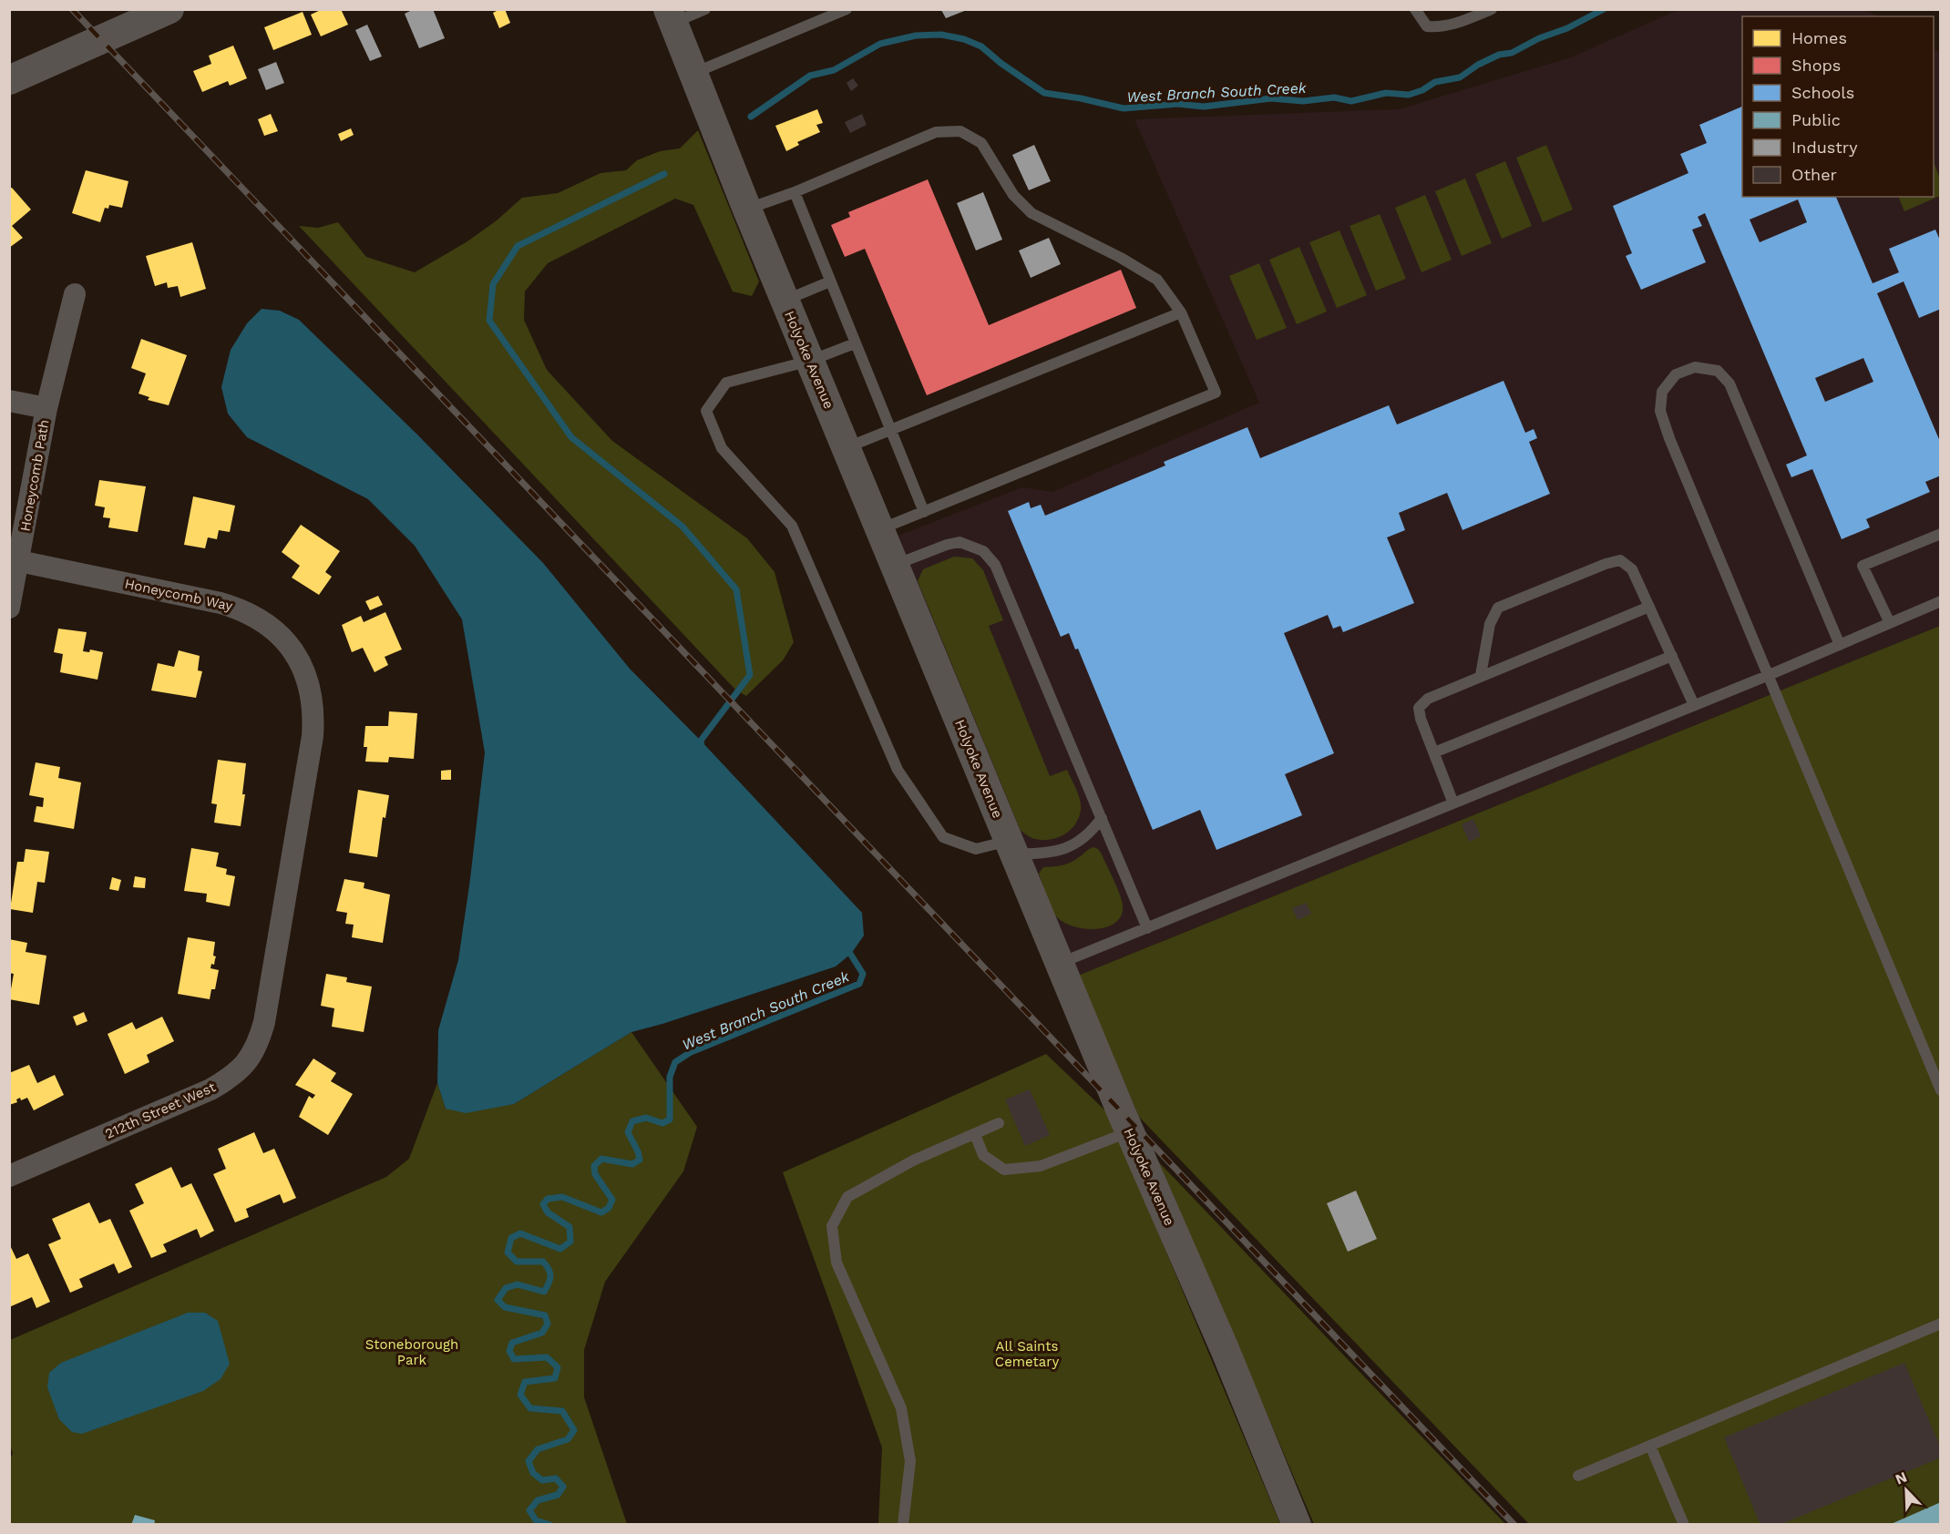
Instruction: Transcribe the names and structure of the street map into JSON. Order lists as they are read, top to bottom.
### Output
{
  "streets": {
    "street": [
      "Holyoke Avenue",
      "Honeycomb Path",
      "Honeycomb Way",
      "212th Street West"
    ]
  },
  "crossings": [
    ["Honeycomb Path", "Honeycomb Way"],
    ["Honeycomb Way", "212th Street West"]
  ],
  "water": ["West Branch South Creek"],
  "parks": ["Stoneborough Park", "All Saints Cemetary"],
  "legend": [
    "Homes",
    "Shops",
    "Schools",
    "Public",
    "Industry",
    "Other"
  ],
  "north": "top left"
}
